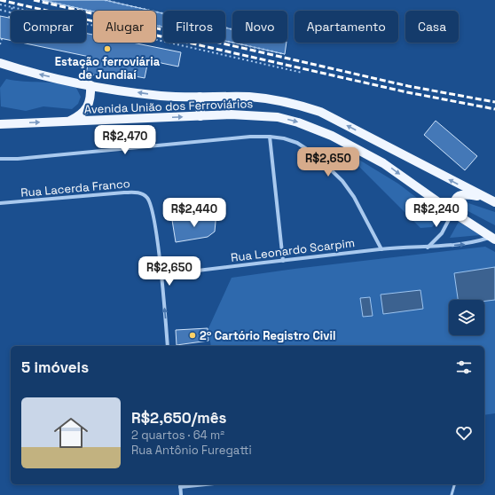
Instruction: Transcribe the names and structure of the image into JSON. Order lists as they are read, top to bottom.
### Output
{
  "streets": {
    "main road": ["Avenida União dos Ferroviários"],
    "street": ["Rua Lacerda Franco", "Rua Leonardo Scarpim"]
  },
  "crossings": [
    ["Avenida União dos Ferroviários", "Rua Leonardo Scarpim"],
    ["Rua Lacerda Franco", "Rua Leonardo Scarpim"]
  ],
  "places": ["Estação ferroviária de Jundiaí", "2º Cartório Registro Civil"],
  "page": {
    "chip": [
      "Comprar",
      "Alugar",
      "Filtros",
      "Novo",
      "Apartamento",
      "Casa"
    ],
    "price": [
      "R$2,470",
      "R$2,650",
      "R$2,440",
      "R$2,240",
      "R$2,650"
    ],
    "heading": "5 imóveis",
    "list": [
      {
        "name": "R$2,650/mês",
        "note": "2 quartos · 64 m² · Rua Antônio Furegatti"
      }
    ]
  }
}
